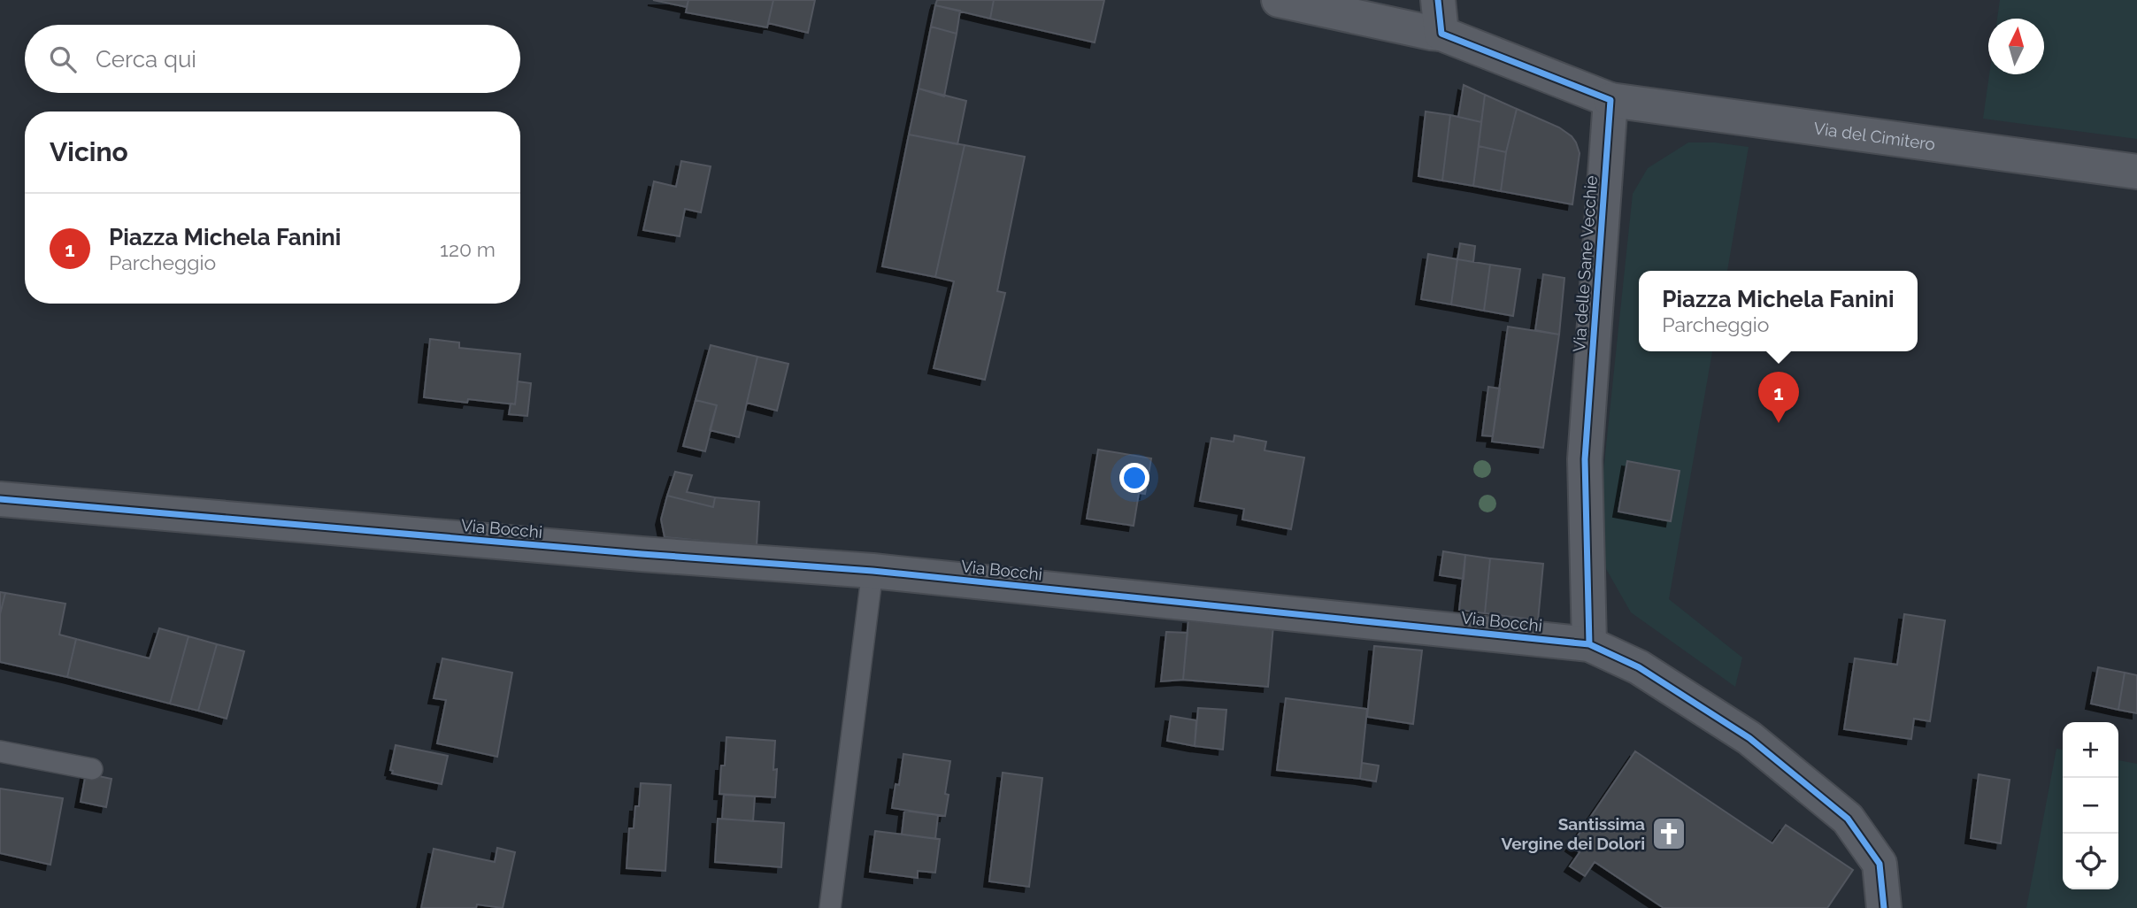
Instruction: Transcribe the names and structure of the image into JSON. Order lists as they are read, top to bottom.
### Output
{
  "streets": {
    "street": ["Via del Cimitero", "Via delle Sane Vecchie", "Via Bocchi"]
  },
  "crossings": [
    ["Via del Cimitero", "Via delle Sane Vecchie"],
    ["Via delle Sane Vecchie", "Via Bocchi"]
  ],
  "places": {
    "church": ["Santissima Vergine dei Dolori"]
  },
  "north": "top",
  "page": {
    "search": "Cerca qui",
    "heading": "Vicino",
    "list": [
      {
        "mark": "1",
        "name": "Piazza Michela Fanini",
        "note": "Parcheggio",
        "value": "120 m"
      }
    ],
    "popup": ["Piazza Michela Fanini", "Parcheggio"],
    "pins": "1",
    "map_buttons": ["+", "−"]
  }
}
